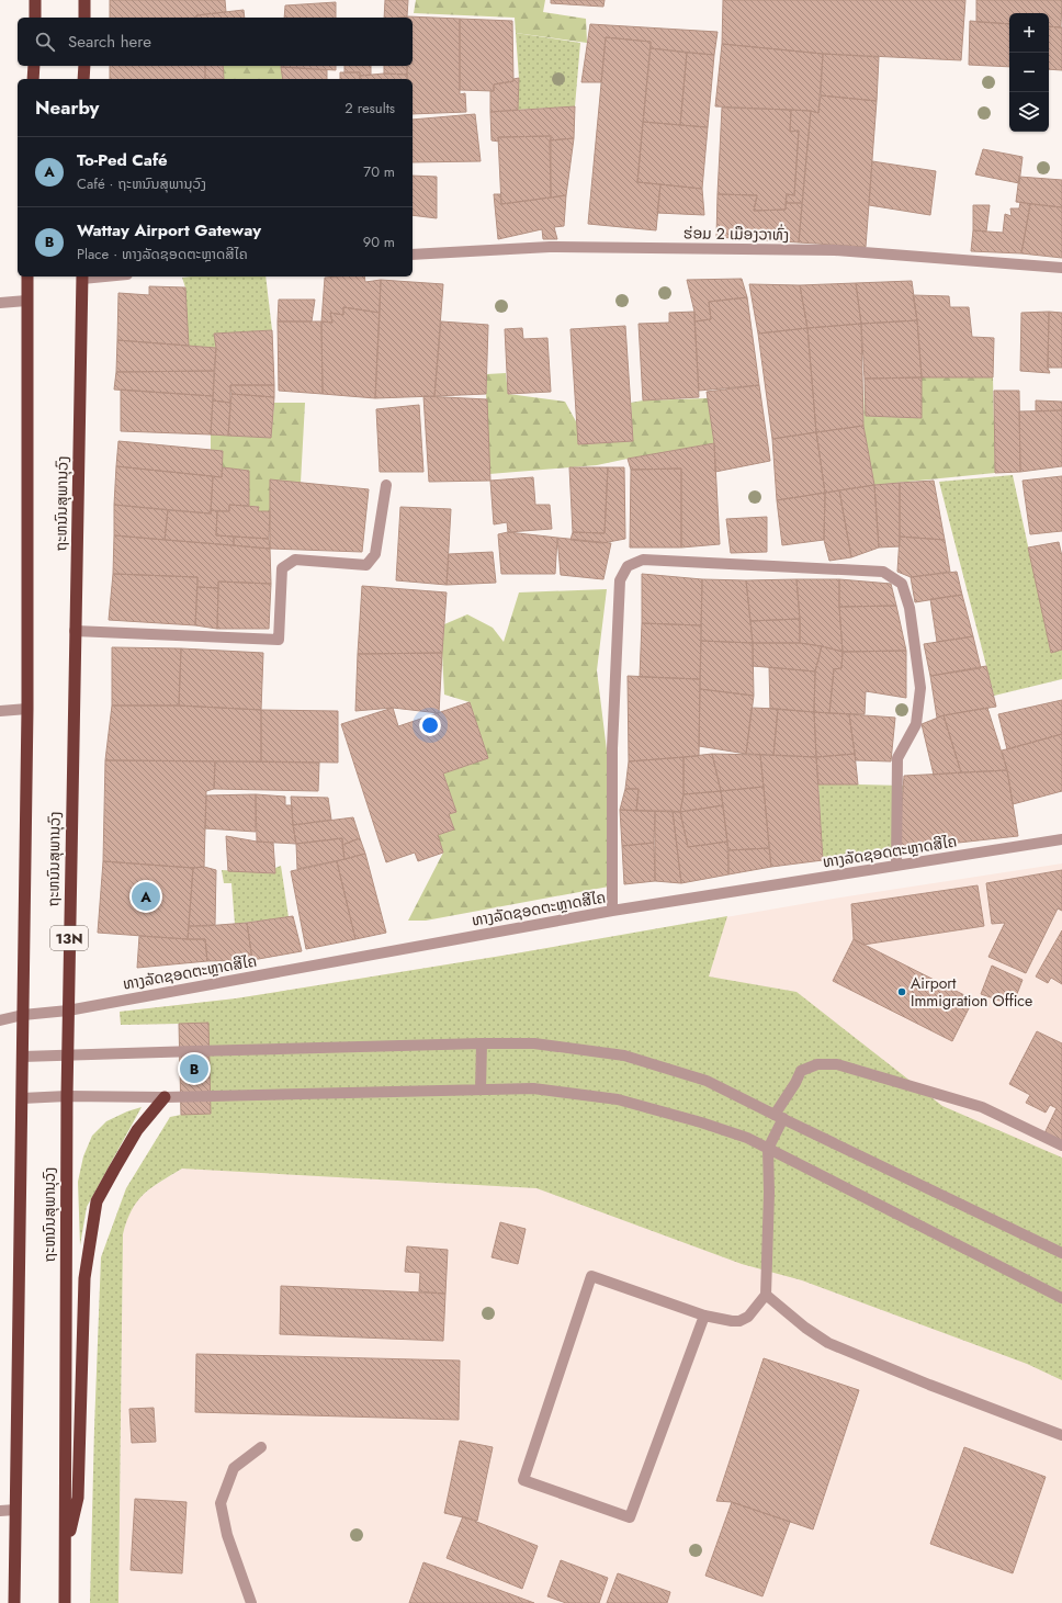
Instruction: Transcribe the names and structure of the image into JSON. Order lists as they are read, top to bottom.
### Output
{
  "streets": {
    "highway": ["ຖະຫນົນສຸພານຸວົງ", "13N"],
    "street": ["ຮ່ອມ 2 ເມືອງວາທົ່ງ", "ທາງລັດຊອດຕະຫຼາດສີໄຄ"]
  },
  "crossings": [
    ["ຖະຫນົນສຸພານຸວົງ", "ທາງລັດຊອດຕະຫຼາດສີໄຄ"]
  ],
  "places": ["Airport Immigration Office"],
  "page": {
    "map_buttons": ["+", "−"],
    "search": "Search here",
    "heading": ["Nearby", "2 results"],
    "list": [
      {
        "mark": "A",
        "name": "To-Ped Café",
        "note": "Café · ຖະຫນົນສຸພານຸວົງ",
        "value": "70 m"
      },
      {
        "mark": "B",
        "name": "Wattay Airport Gateway",
        "note": "Place · ທາງລັດຊອດຕະຫຼາດສີໄຄ",
        "value": "90 m"
      }
    ],
    "pins": ["A", "B"]
  }
}
